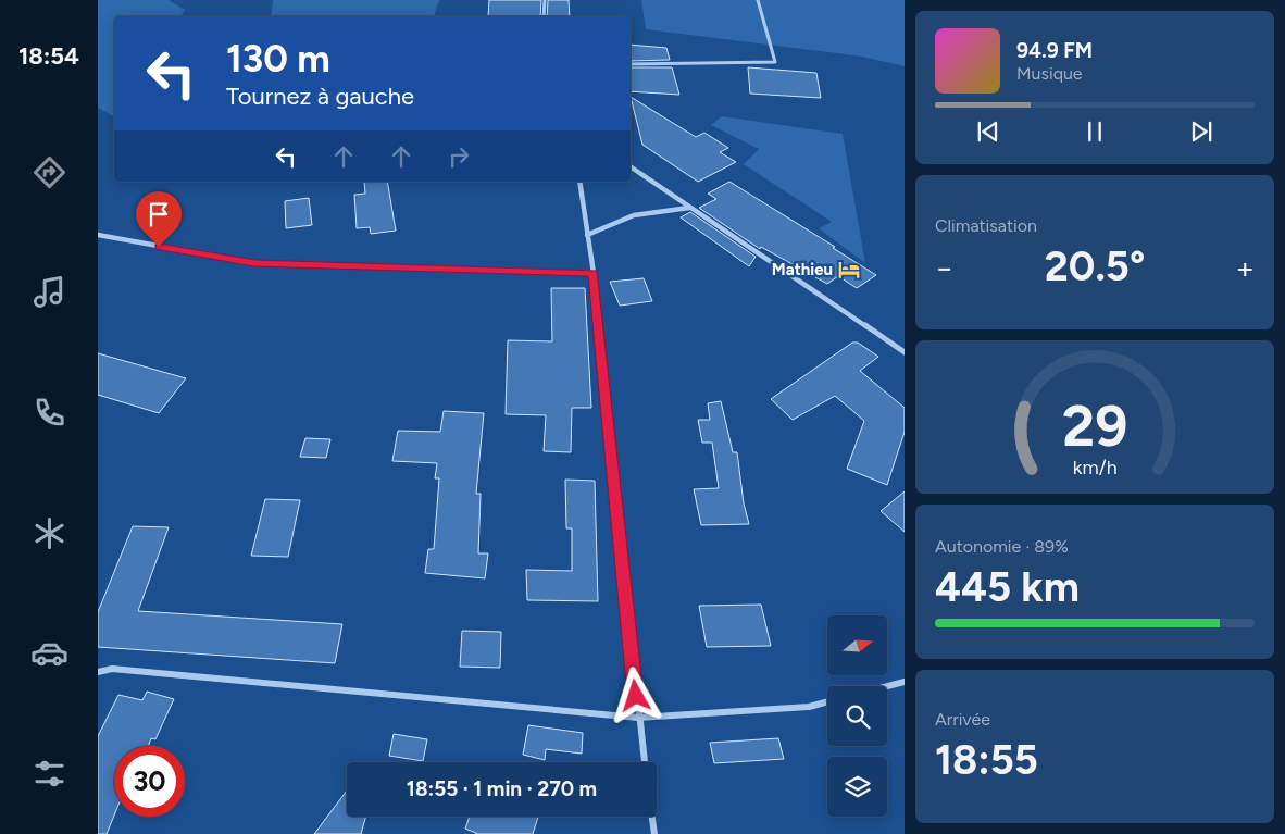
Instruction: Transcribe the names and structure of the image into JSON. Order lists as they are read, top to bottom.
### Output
{
  "places": {
    "hotel": ["Mathieu"]
  },
  "north": "right",
  "page": {
    "tabs": "18:54",
    "turn": ["130 m", "Tournez à gauche"],
    "song": ["94.9 FM", "Musique"],
    "tile": [
      "Climatisation",
      ["Autonomie · 89%", "445 km"],
      ["Arrivée", "18:55"]
    ],
    "heat": ["−", "20.5°", "+"],
    "limit": "30",
    "trip": "18:55 · 1 min · 270 m",
    "gauge": ["29", "km/h"]
  }
}
